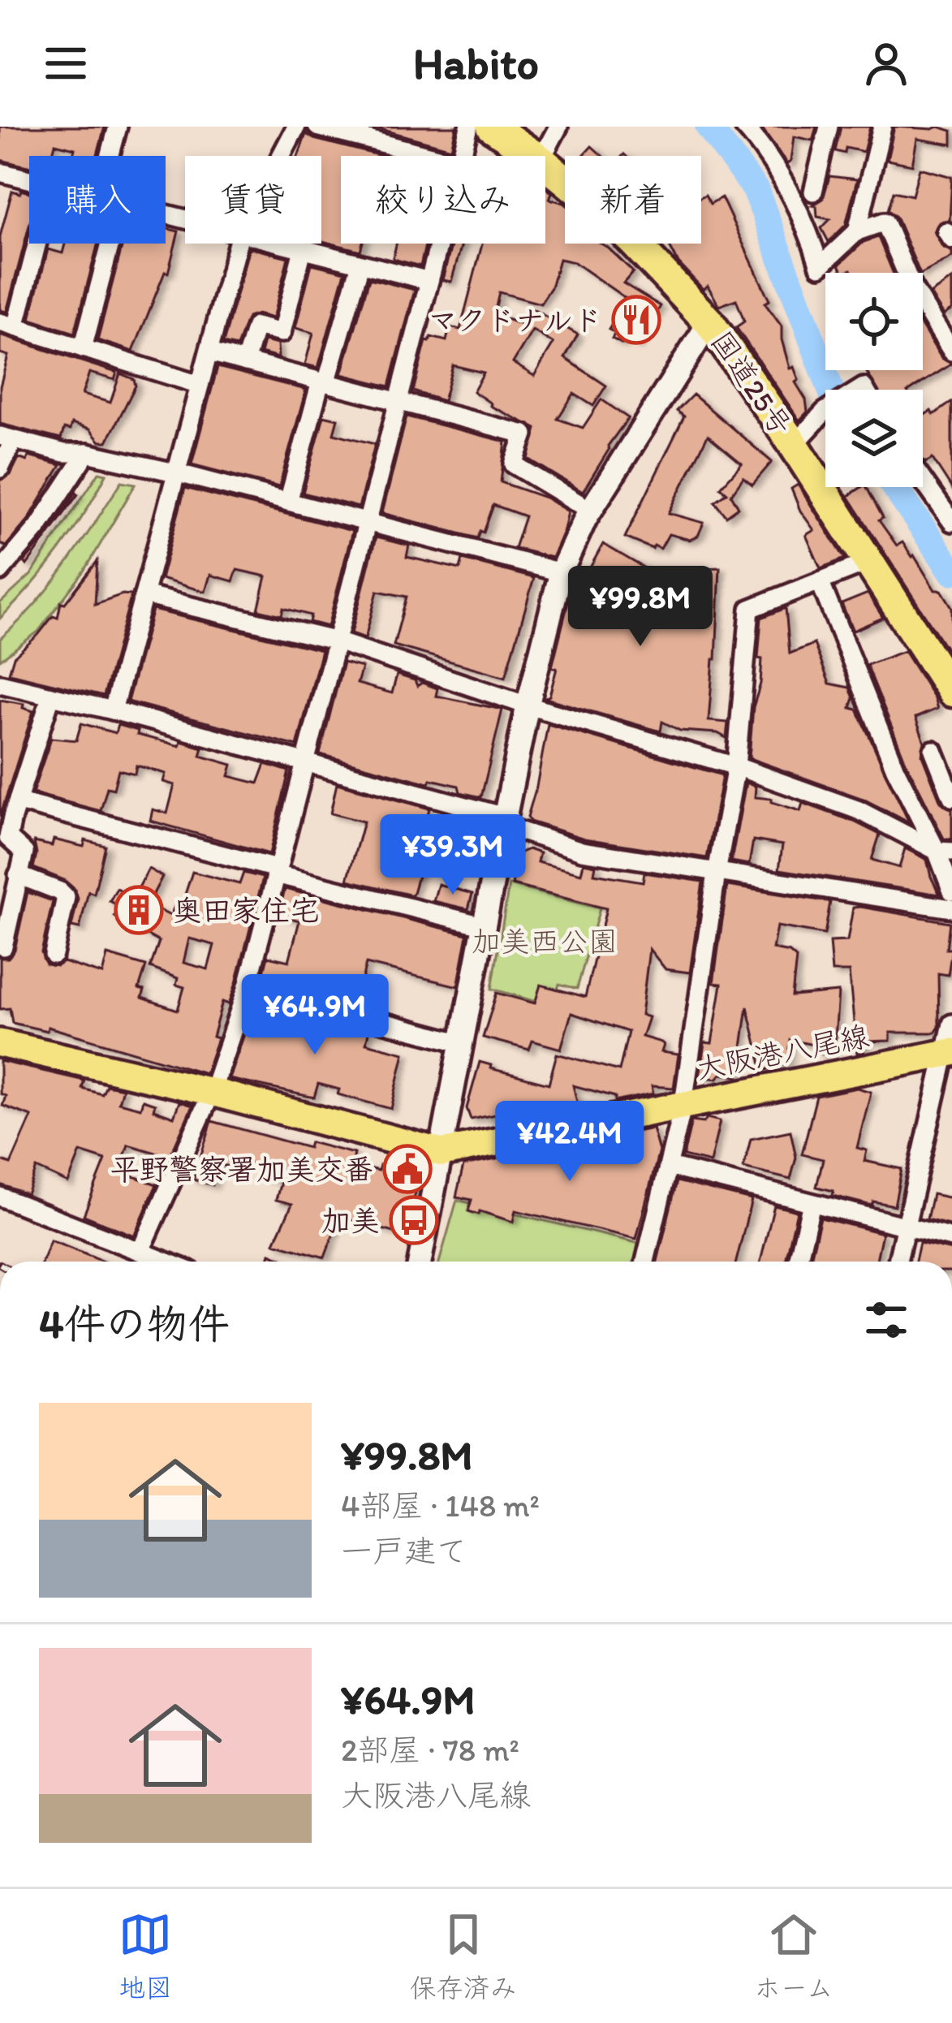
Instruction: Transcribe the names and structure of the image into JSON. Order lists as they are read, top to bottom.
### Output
{
  "streets": {
    "highway": ["国道25号"],
    "main road": ["大阪港八尾線"]
  },
  "parks": ["加美西公園"],
  "places": {
    "restaurant": ["マクドナルド"],
    "building": ["奥田家住宅"],
    "public building": ["平野警察署加美交番"],
    "bus stop": ["加美"]
  },
  "page": {
    "header": "Habito",
    "chip": [
      "購入",
      "賃貸",
      "絞り込み",
      "新着"
    ],
    "price": [
      "¥99.8M",
      "¥39.3M",
      "¥64.9M",
      "¥42.4M"
    ],
    "heading": "4件の物件",
    "list": [
      {
        "name": "¥99.8M",
        "note": "4部屋 · 148 m² · 一戸建て"
      },
      {
        "name": "¥64.9M",
        "note": "2部屋 · 78 m² · 大阪港八尾線"
      }
    ],
    "tabs": ["地図", "保存済み", "ホーム"]
  }
}
